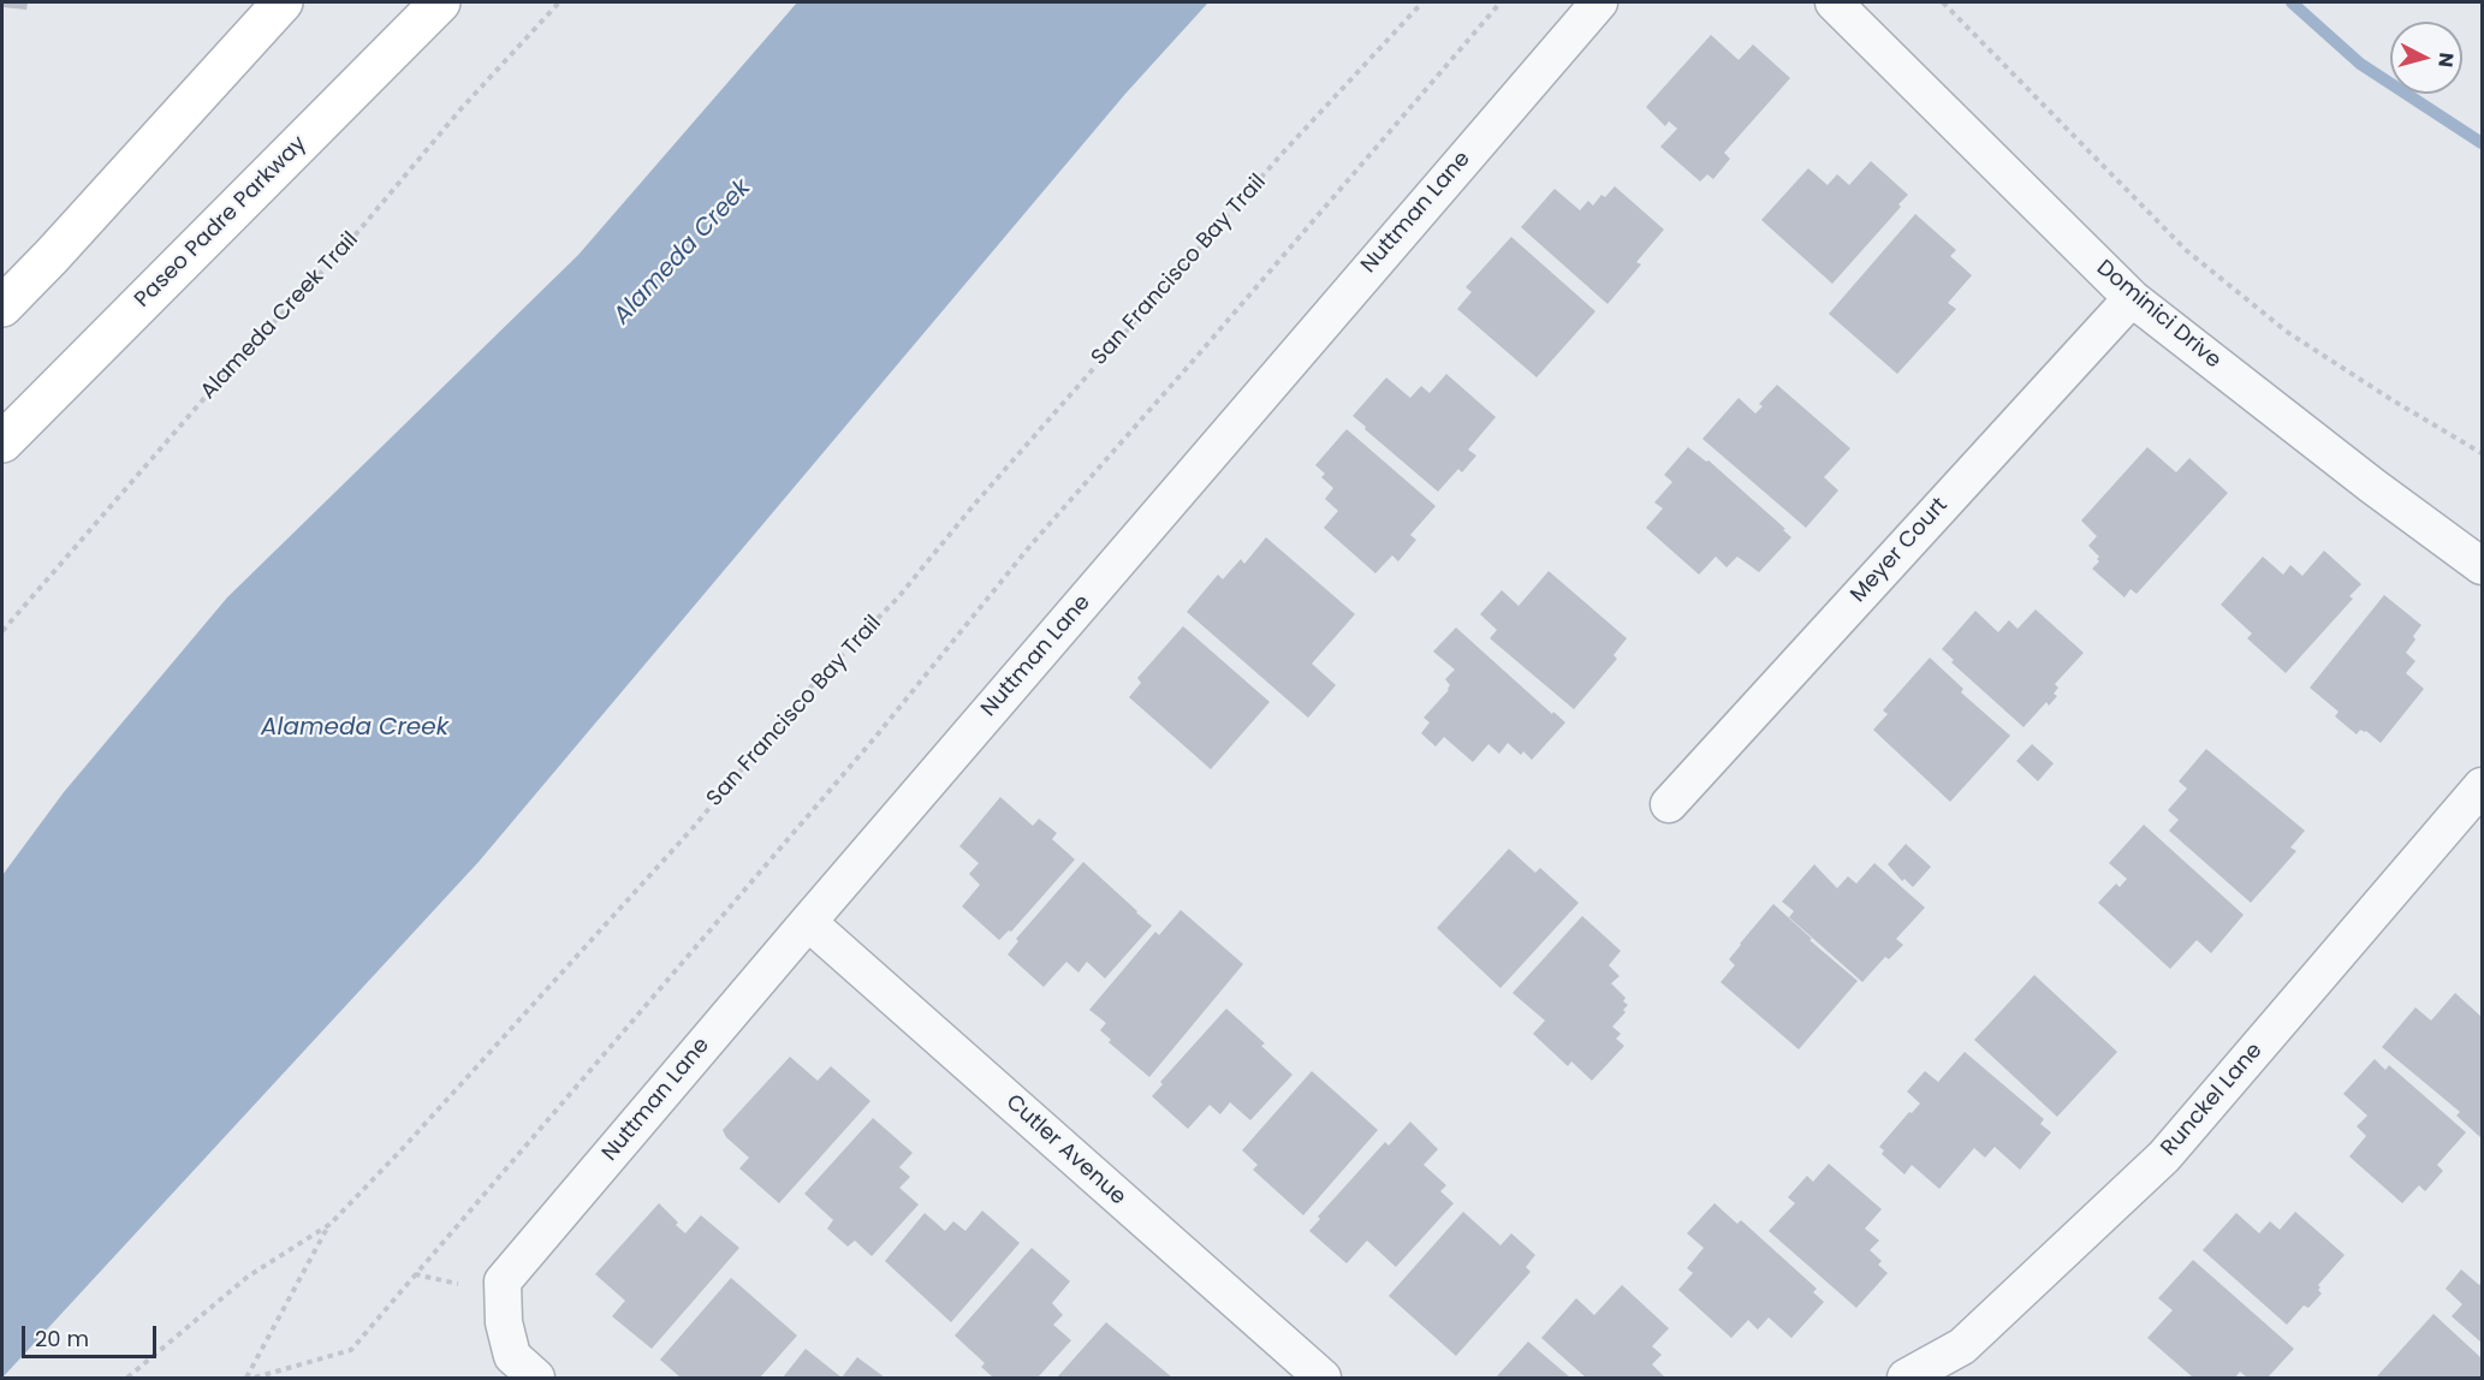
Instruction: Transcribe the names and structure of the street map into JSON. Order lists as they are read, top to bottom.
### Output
{
  "streets": {
    "main road": ["Paseo Padre Parkway"],
    "street": [
      "Nuttman Lane",
      "Dominici Drive",
      "Meyer Court",
      "Runckel Lane",
      "Cutler Avenue"
    ],
    "path": ["San Francisco Bay Trail", "Alameda Creek Trail"]
  },
  "crossings": [
    ["Nuttman Lane", "Cutler Avenue"],
    ["Dominici Drive", "Meyer Court"]
  ],
  "water": ["Alameda Creek"],
  "scale_bar": "20 m",
  "north": "right"
}
